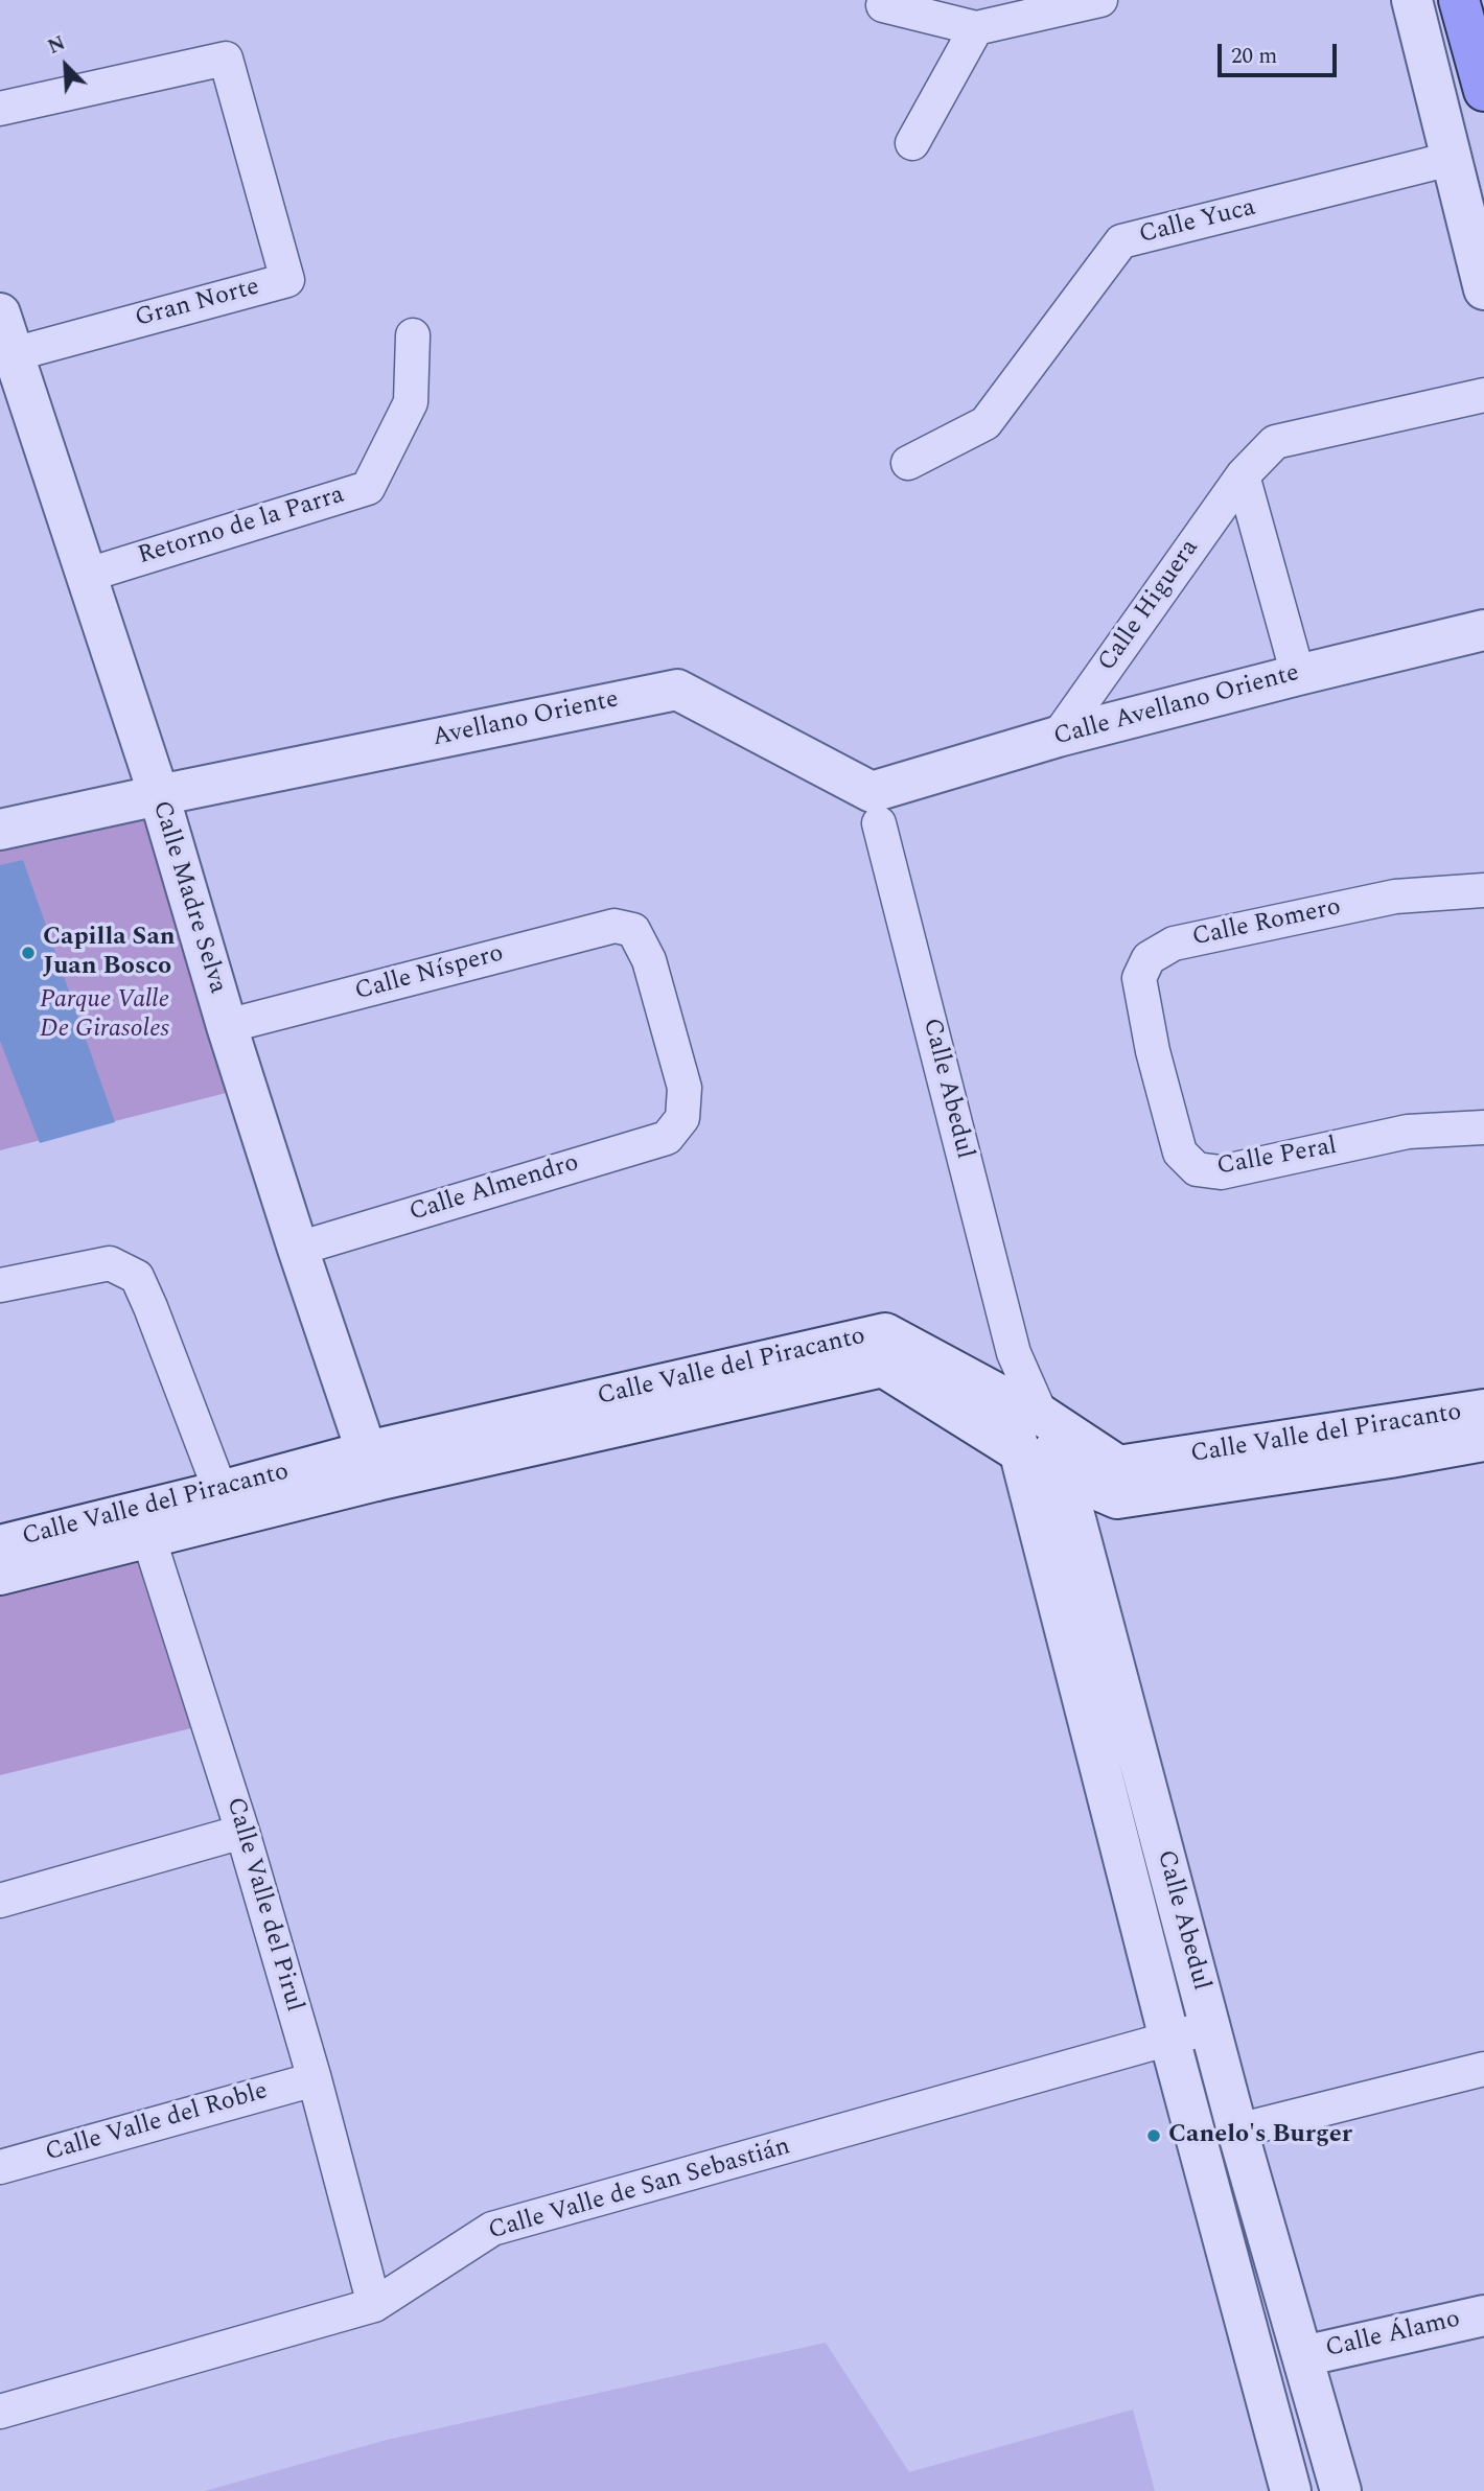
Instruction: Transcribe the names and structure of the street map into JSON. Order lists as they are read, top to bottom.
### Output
{
  "streets": {
    "street": [
      "Calle Yuca",
      "Gran Norte",
      "Retorno de la Parra",
      "Calle Higuera",
      "Calle Avellano Oriente",
      "Avellano Oriente",
      "Calle Madre Selva",
      "Calle Romero",
      "Calle Níspero",
      "Calle Abedul",
      "Calle Peral",
      "Calle Almendro",
      "Calle Valle del Piracanto",
      "Calle Valle del Pirul",
      "Calle Valle del Roble",
      "Calle Valle de San Sebastián",
      "Calle Álamo"
    ]
  },
  "crossings": [
    ["Gran Norte", "Calle Madre Selva"],
    ["Retorno de la Parra", "Calle Madre Selva"],
    ["Calle Higuera", "Calle Avellano Oriente"],
    ["Calle Avellano Oriente", "Avellano Oriente"],
    ["Calle Avellano Oriente", "Calle Abedul"],
    ["Avellano Oriente", "Calle Madre Selva"],
    ["Avellano Oriente", "Calle Abedul"],
    ["Calle Madre Selva", "Calle Níspero"],
    ["Calle Madre Selva", "Calle Almendro"],
    ["Calle Madre Selva", "Calle Valle del Piracanto"],
    ["Calle Romero", "Calle Peral"],
    ["Calle Níspero", "Calle Almendro"],
    ["Calle Abedul", "Calle Valle del Piracanto"],
    ["Calle Abedul", "Calle Valle de San Sebastián"],
    ["Calle Abedul", "Calle Álamo"],
    ["Calle Valle del Piracanto", "Calle Valle del Pirul"],
    ["Calle Valle del Pirul", "Calle Valle del Roble"],
    ["Calle Valle del Pirul", "Calle Valle de San Sebastián"]
  ],
  "parks": ["Parque Valle De Girasoles"],
  "places": ["Capilla San Juan Bosco", "Canelo's Burger"],
  "scale_bar": "20 m",
  "north": "top left"
}
